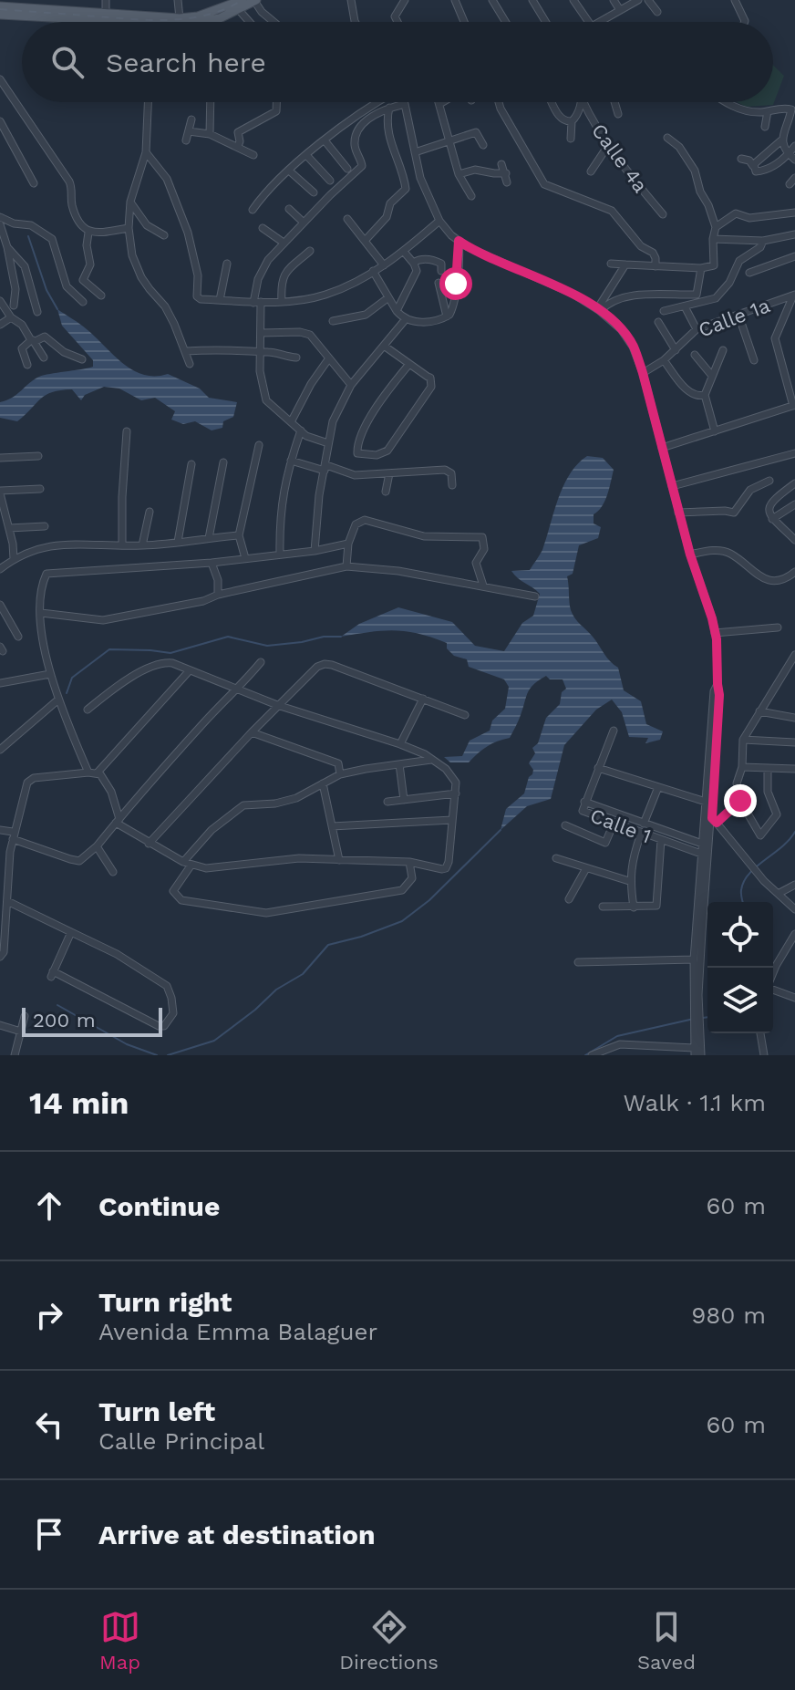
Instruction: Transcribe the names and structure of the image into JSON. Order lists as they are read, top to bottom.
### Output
{
  "streets": {
    "street": ["Calle 4a", "Calle 1a", "Calle 1"]
  },
  "scale_bar": "200 m",
  "page": {
    "search": "Search here",
    "scale": "200 m",
    "heading": ["14 min", "Walk · 1.1 km"],
    "list": [
      ["Continue", "60 m"],
      ["Turn right", "Avenida Emma Balaguer", "980 m"],
      ["Turn left", "Calle Principal", "60 m"],
      "Arrive at destination"
    ],
    "nav": ["Map", "Directions", "Saved"]
  }
}
